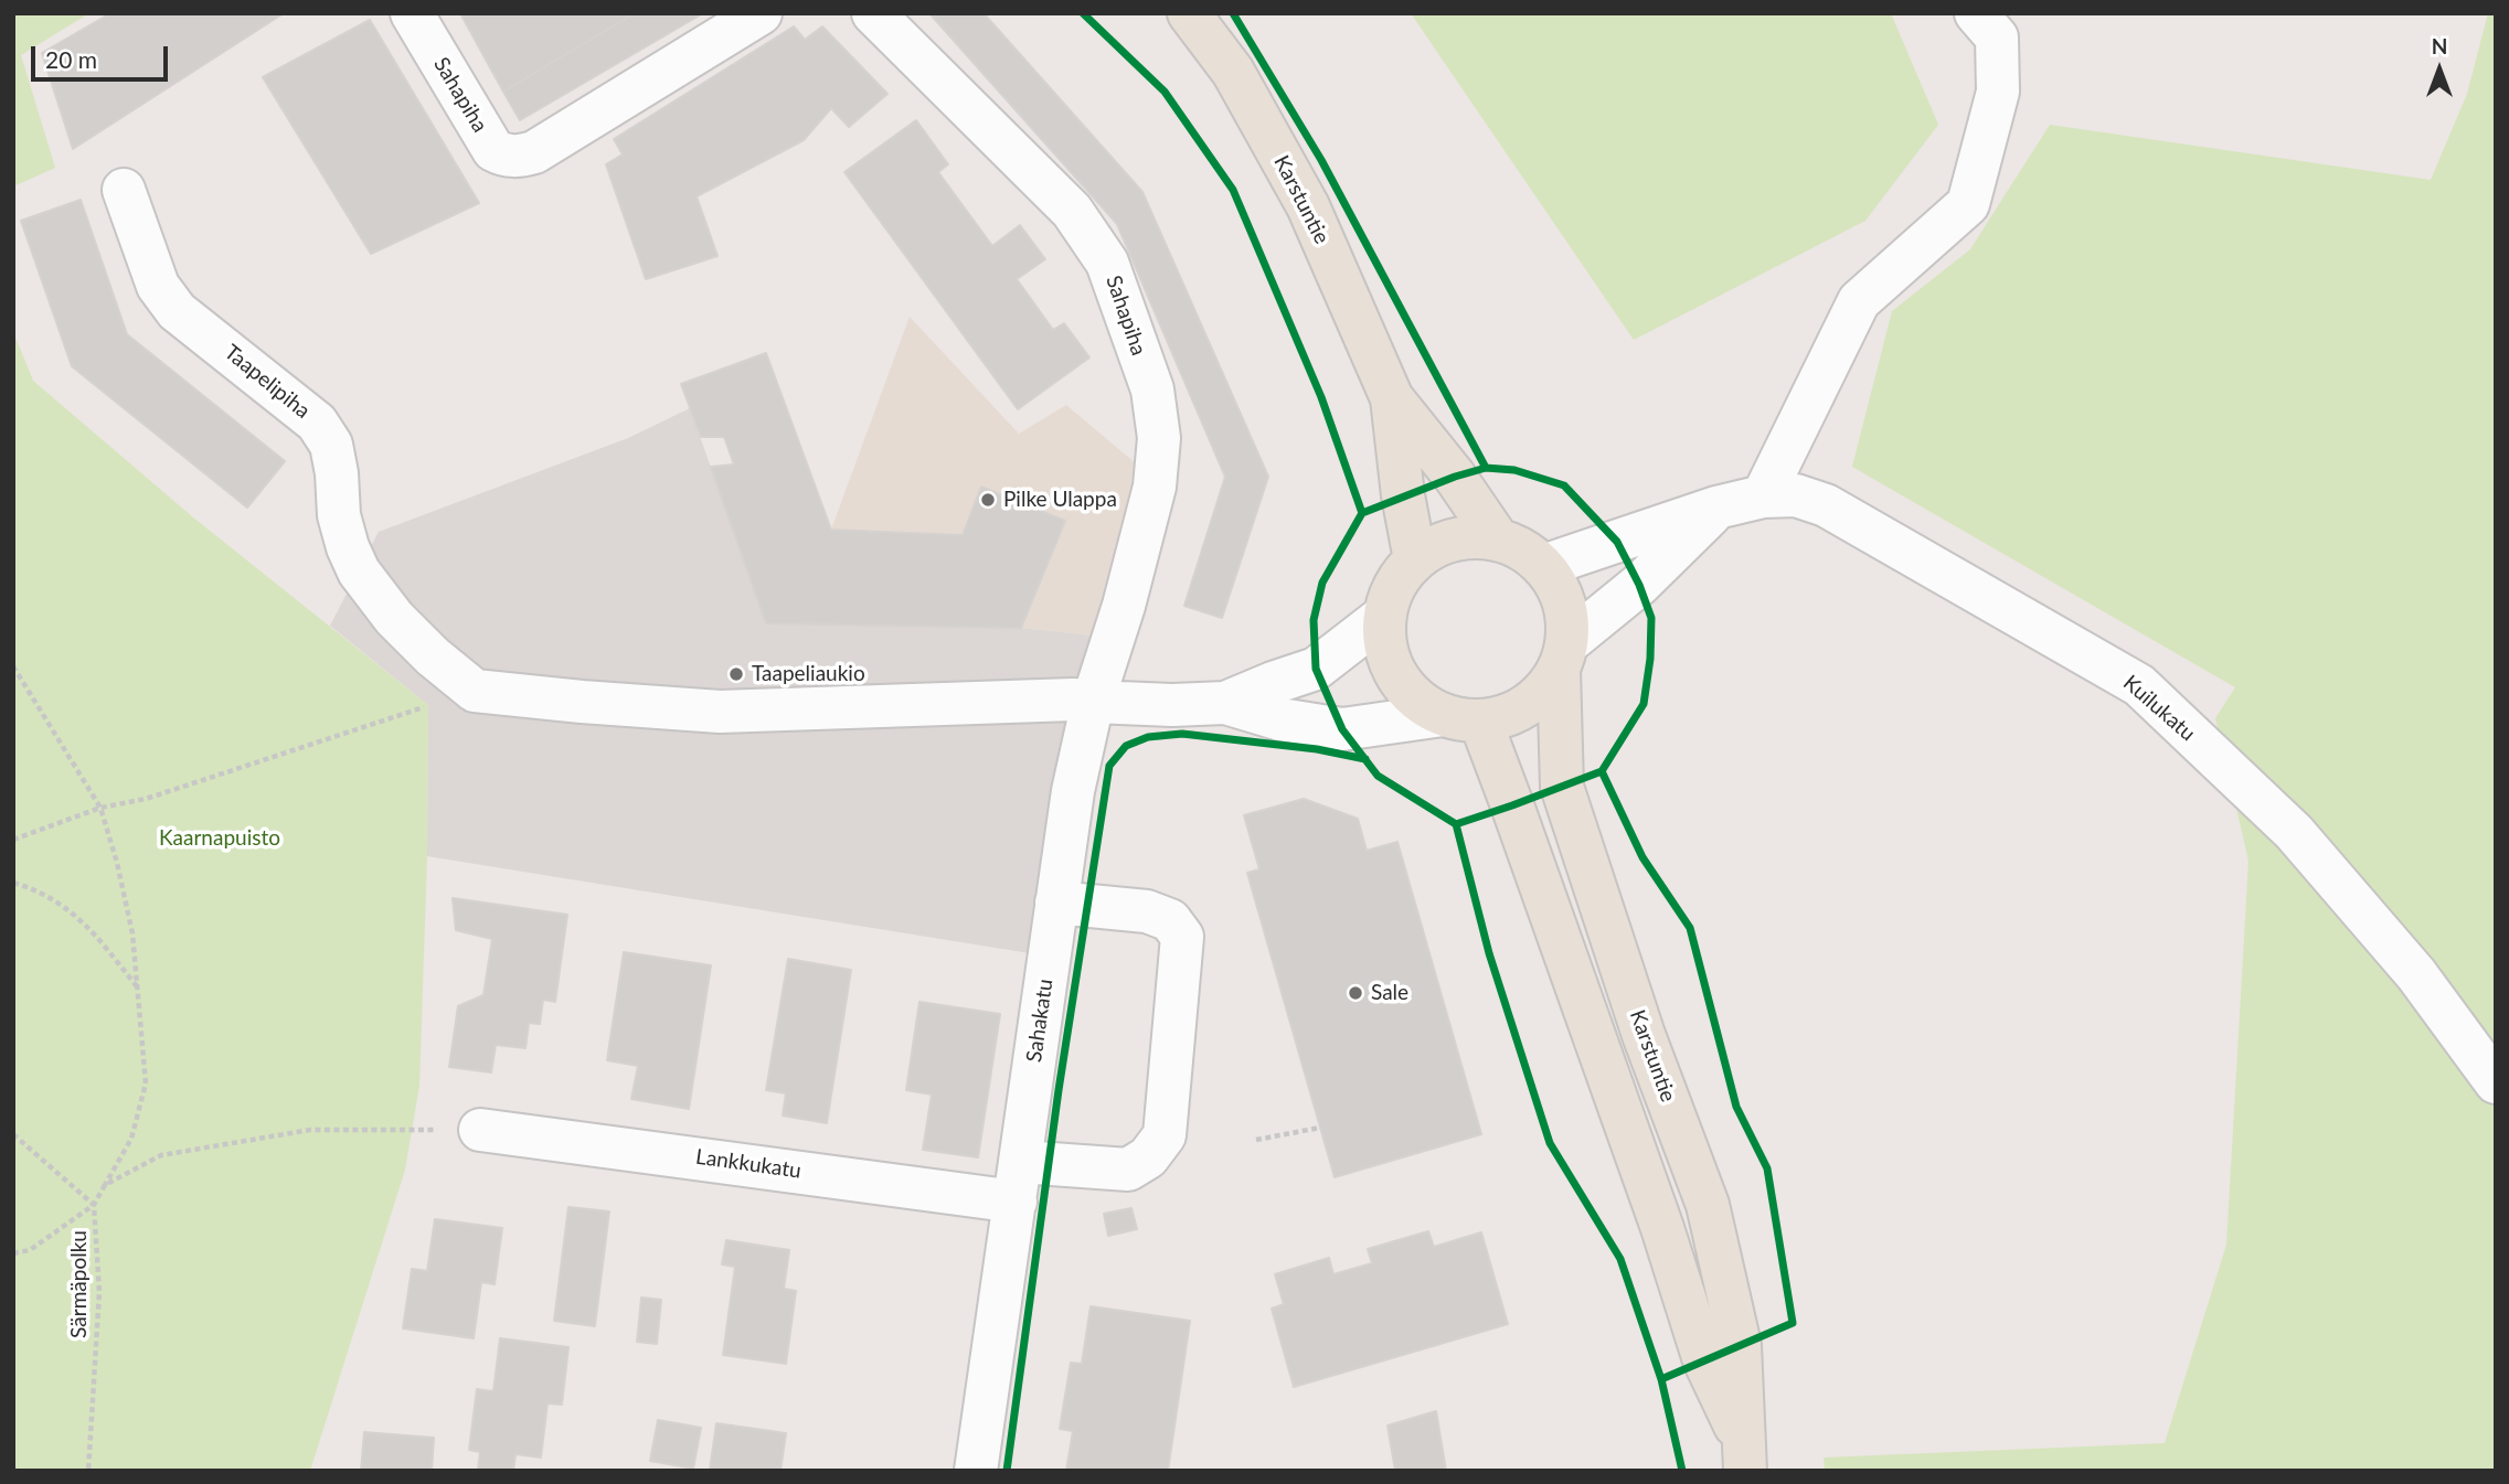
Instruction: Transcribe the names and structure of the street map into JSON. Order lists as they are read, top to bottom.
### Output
{
  "streets": {
    "main road": ["Karstuntie"],
    "street": [
      "Sahapiha",
      "Taapelipiha",
      "Kuilukatu",
      "Sahakatu",
      "Lankkukatu"
    ],
    "path": ["Särmäpolku"]
  },
  "crossings": [
    ["Sahapiha", "Sahakatu"],
    ["Karstuntie", "Kuilukatu"],
    ["Sahakatu", "Lankkukatu"]
  ],
  "parks": ["Kaarnapuisto"],
  "places": ["Pilke Ulappa", "Taapeliaukio", "Sale"],
  "scale_bar": "20 m",
  "north": "top"
}
